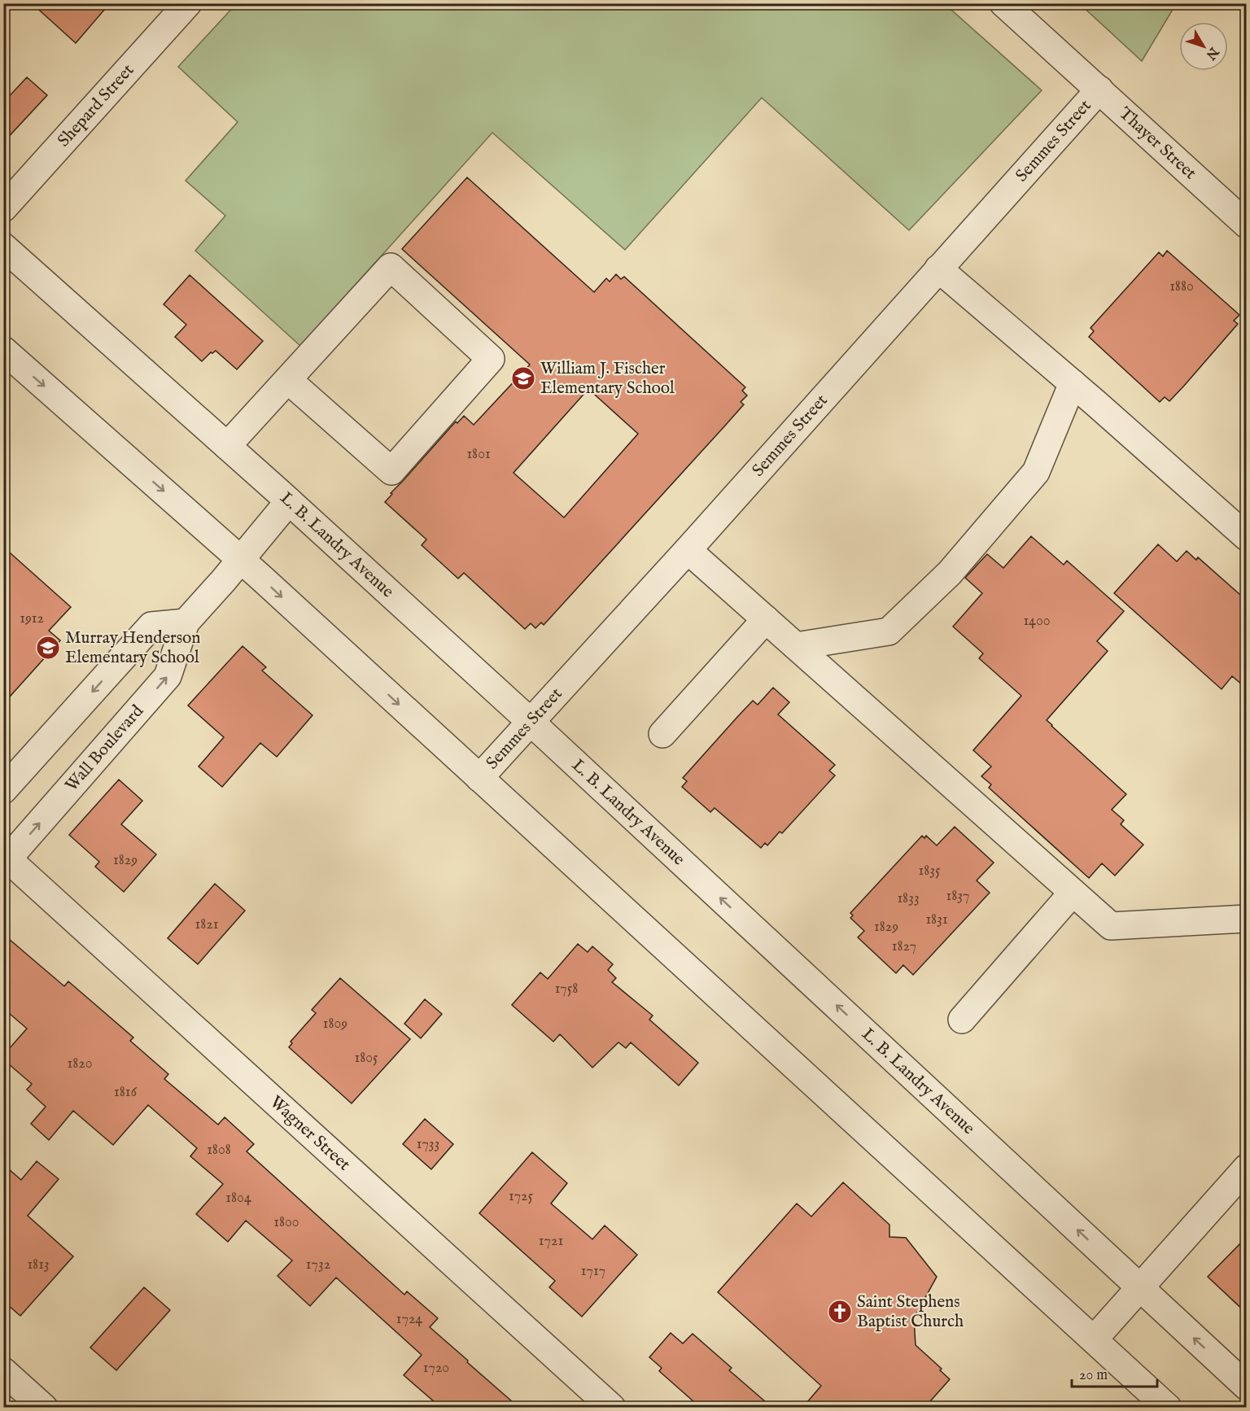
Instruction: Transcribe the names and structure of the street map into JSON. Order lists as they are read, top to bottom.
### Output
{
  "streets": {
    "street": [
      "Shepard Street",
      "Semmes Street",
      "Thayer Street",
      "L. B. Landry Avenue",
      "Wall Boulevard",
      "Wagner Street"
    ]
  },
  "crossings": [
    ["Semmes Street", "Thayer Street"],
    ["Semmes Street", "L. B. Landry Avenue"],
    ["L. B. Landry Avenue", "Wall Boulevard"],
    ["Wall Boulevard", "Wagner Street"]
  ],
  "places": {
    "school or university": ["William J. Fischer Elementary School", "Murray Henderson Elementary School"],
    "church": ["Saint Stephens Baptist Church"]
  },
  "house_numbers": [
    "1880",
    "1801",
    "1912",
    "1400",
    "1829",
    "1835",
    "1837",
    "1833",
    "1831",
    "1821",
    "1829",
    "1827",
    "1758",
    "1809",
    "1805",
    "1820",
    "1816",
    "1733",
    "1808",
    "1725",
    "1804",
    "1800",
    "1721",
    "1813",
    "1732",
    "1717",
    "1724",
    "1720"
  ],
  "scale_bar": "20 m",
  "north": "bottom right"
}
